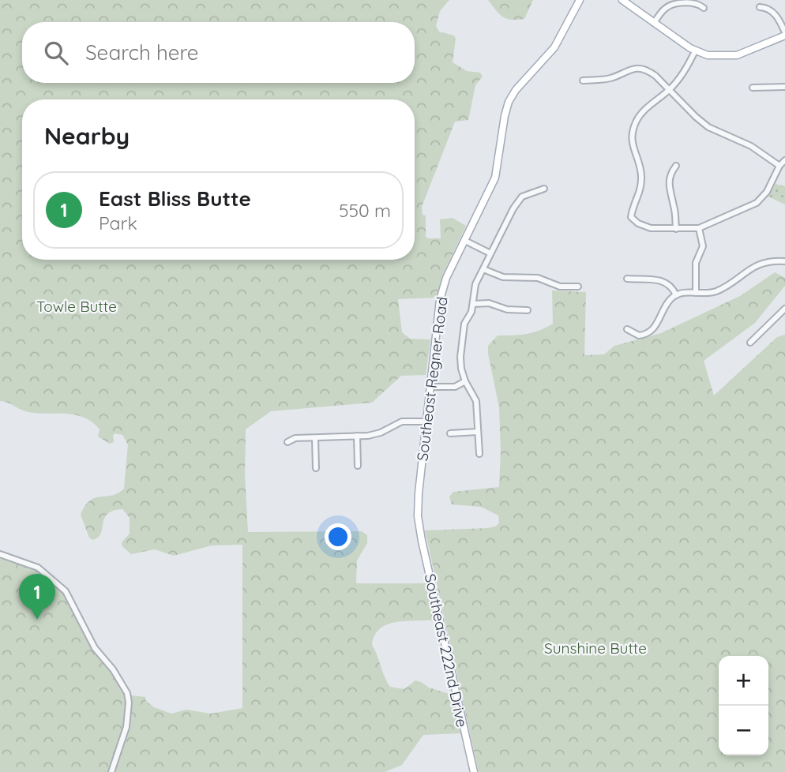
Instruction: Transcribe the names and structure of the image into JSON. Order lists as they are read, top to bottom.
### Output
{
  "streets": {
    "main road": ["Southeast Regner Road", "Southeast 222nd Drive"]
  },
  "crossings": [
    ["Southeast Regner Road", "Southeast 222nd Drive"]
  ],
  "parks": ["Towle Butte", "Sunshine Butte"],
  "page": {
    "search": "Search here",
    "heading": "Nearby",
    "list": [
      {
        "mark": "1",
        "name": "East Bliss Butte",
        "note": "Park",
        "value": "550 m"
      }
    ],
    "pins": "1",
    "map_buttons": ["+", "−"]
  }
}
